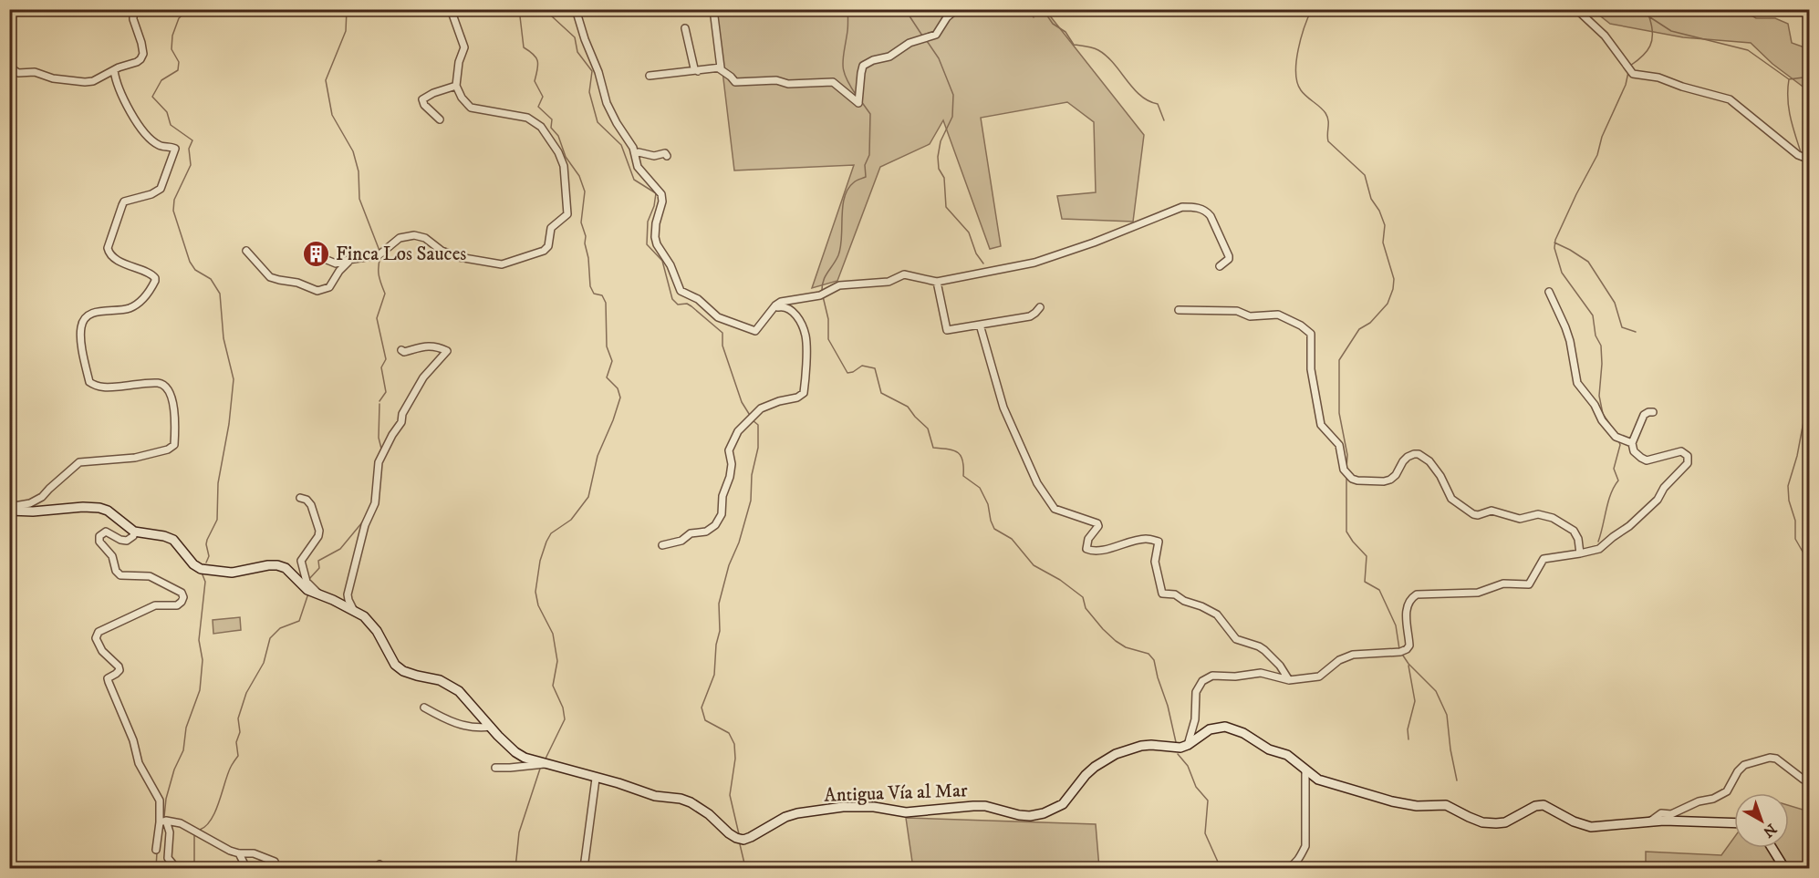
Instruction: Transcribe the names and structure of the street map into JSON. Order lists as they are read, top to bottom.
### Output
{
  "streets": {
    "main road": ["Antigua Vía al Mar"]
  },
  "places": {
    "building": ["Finca Los Sauces"]
  },
  "north": "bottom right"
}
